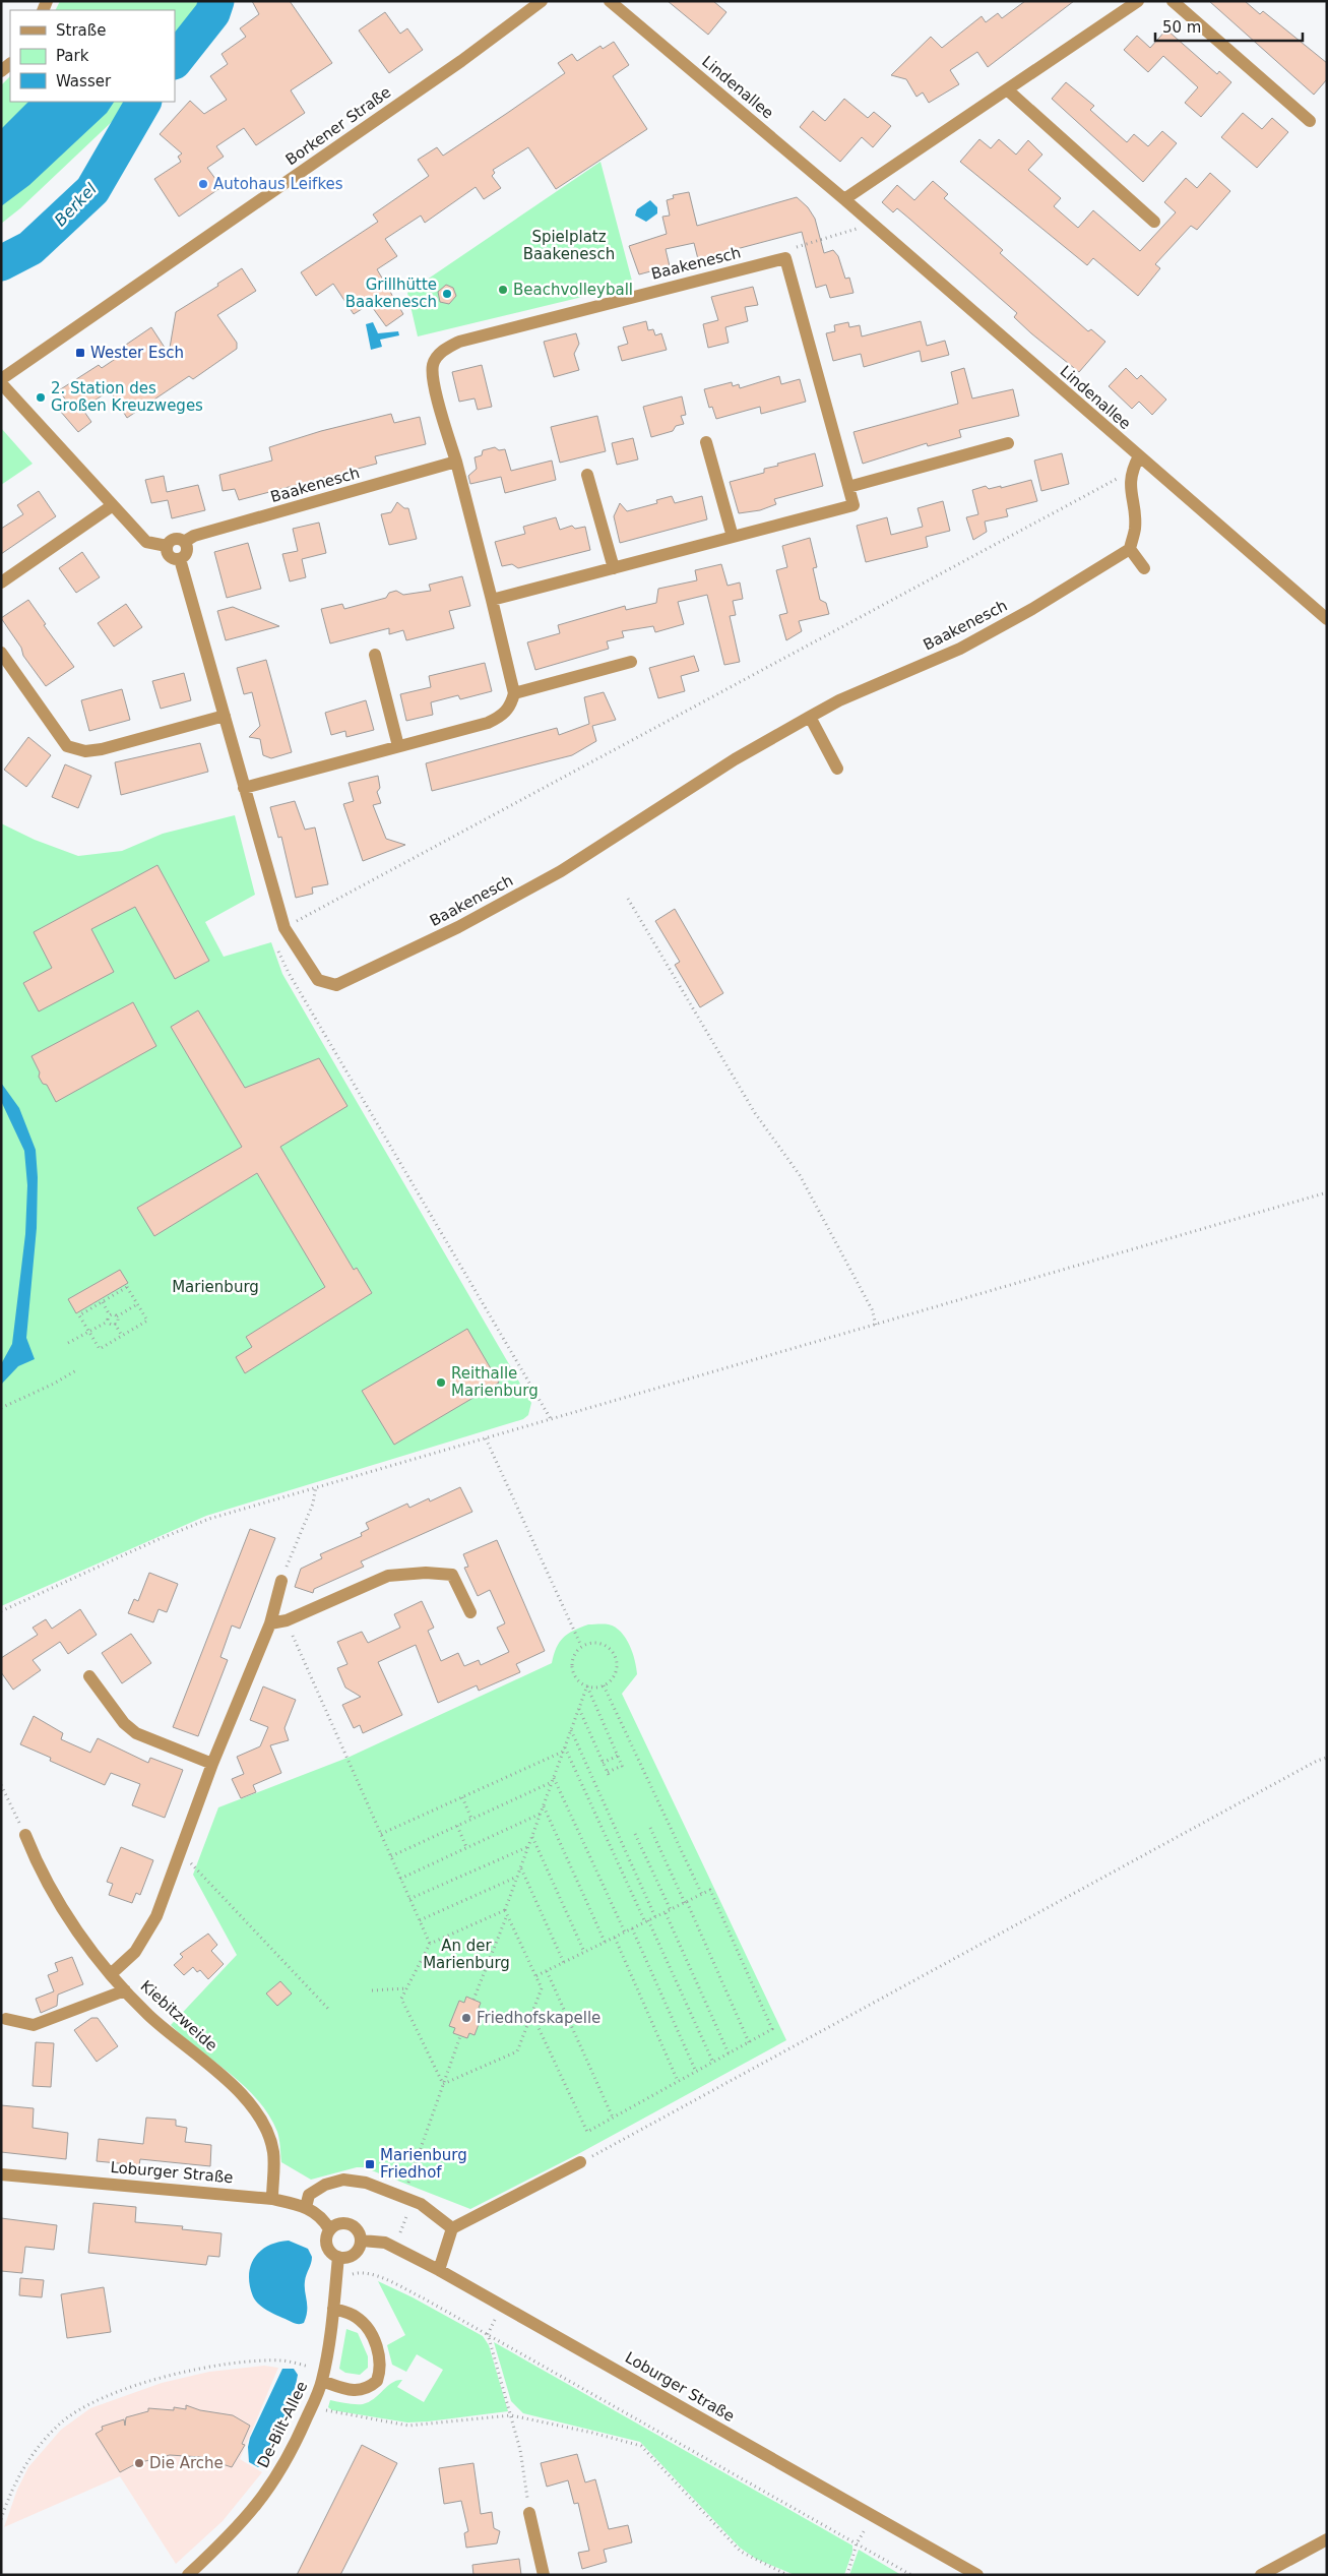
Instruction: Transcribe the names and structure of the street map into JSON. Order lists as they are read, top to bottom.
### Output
{
  "streets": {
    "street": [
      "Lindenallee",
      "Borkener Straße",
      "Baakenesch",
      "Kiebitzweide",
      "Loburger Straße",
      "De-Bilt-Allee"
    ]
  },
  "crossings": [
    ["Kiebitzweide", "Loburger Straße"],
    ["Loburger Straße", "De-Bilt-Allee"]
  ],
  "water": ["Berkel"],
  "parks": ["Spielplatz Baakenesch", "Marienburg", "An der Marienburg"],
  "places": {
    "other": [
      "Autohaus Leifkes",
      "Beachvolleyball",
      "Grillhütte Baakenesch",
      "2. Station des Großen Kreuzweges",
      "Reithalle Marienburg",
      "Friedhofskapelle",
      "Die Arche"
    ],
    "transit": ["Wester Esch", "Marienburg Friedhof"]
  },
  "legend": ["Straße", "Park", "Wasser"],
  "scale_bar": "50 m"
}
